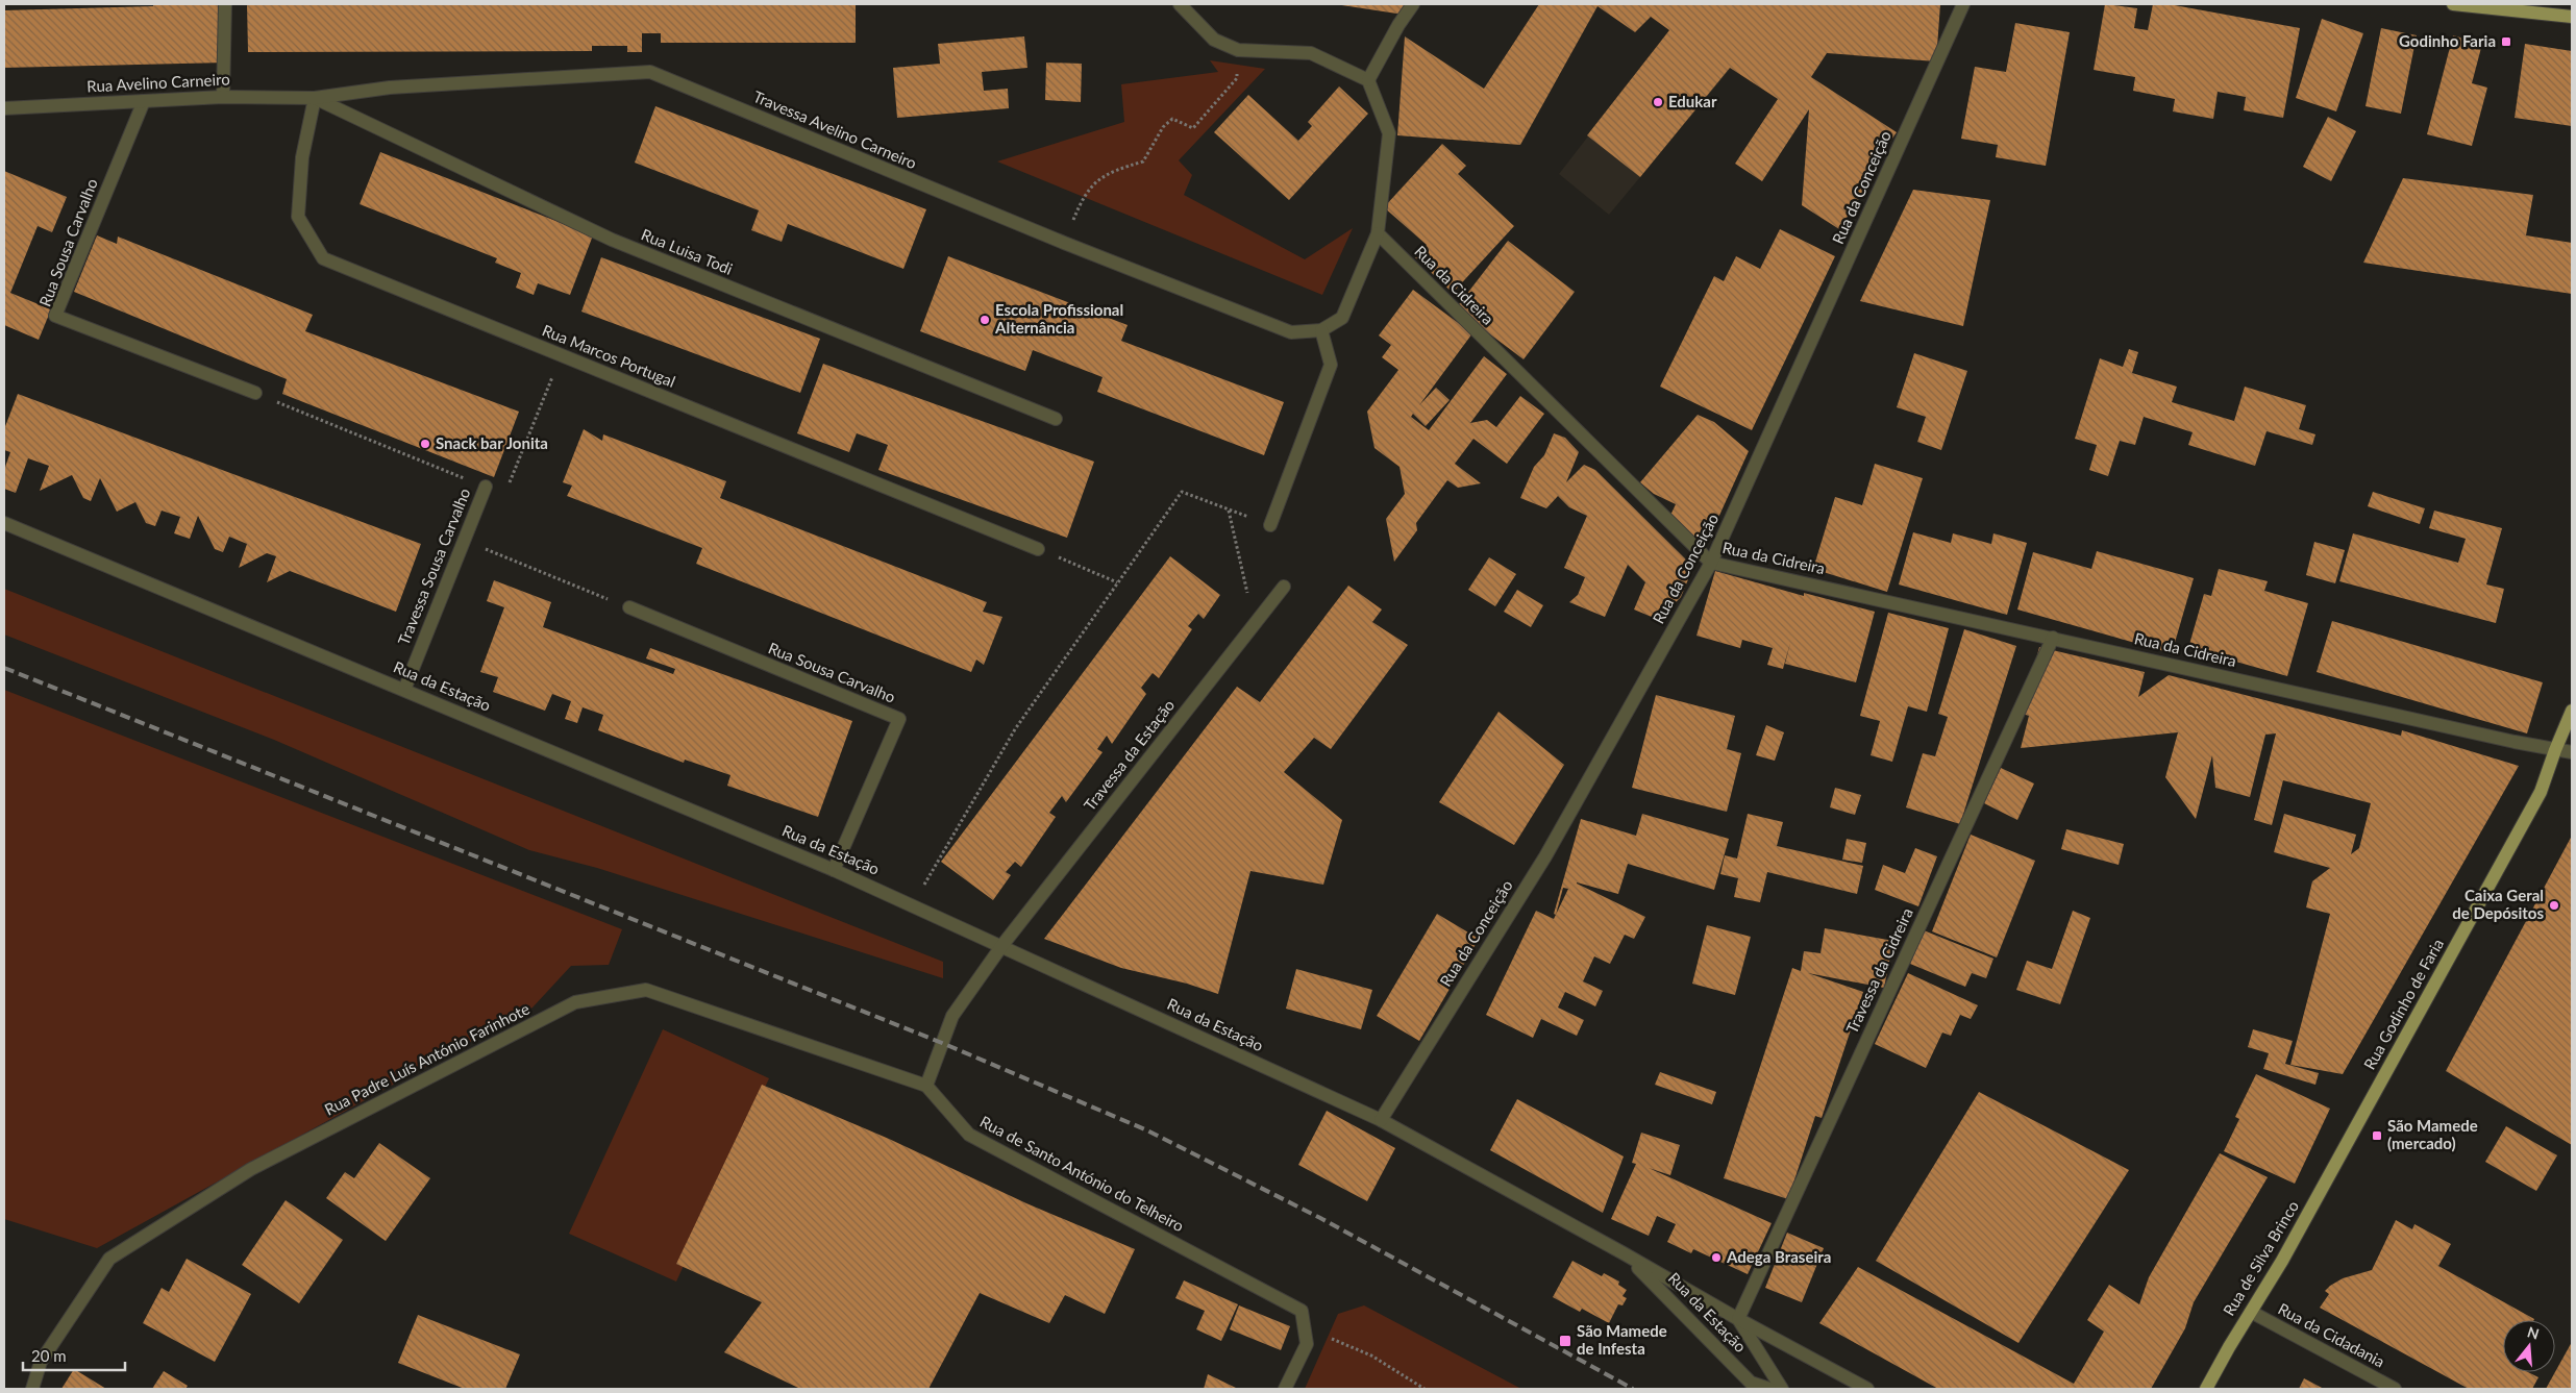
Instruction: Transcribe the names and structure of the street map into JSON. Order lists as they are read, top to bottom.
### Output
{
  "streets": {
    "main road": ["Rua Godinho de Faria", "Rua de Silva Brinco"],
    "street": [
      "Rua Avelino Carneiro",
      "Travessa Avelino Carneiro",
      "Rua da Conceição",
      "Rua Sousa Carvalho",
      "Rua Luisa Todi",
      "Rua da Cidreira",
      "Rua Marcos Portugal",
      "Travessa Sousa Carvalho",
      "Rua da Estação",
      "Travessa da Estação",
      "Travessa da Cidreira",
      "Rua Padre Luís António Farinhote",
      "Rua de Santo António do Telheiro",
      "Rua da Cidadania"
    ]
  },
  "crossings": [
    ["Rua Avelino Carneiro", "Travessa Avelino Carneiro"],
    ["Rua Avelino Carneiro", "Rua Sousa Carvalho"],
    ["Rua Avelino Carneiro", "Rua Luisa Todi"],
    ["Rua Avelino Carneiro", "Rua Marcos Portugal"],
    ["Travessa Avelino Carneiro", "Rua Luisa Todi"],
    ["Travessa Avelino Carneiro", "Rua Marcos Portugal"],
    ["Rua da Conceição", "Rua da Cidreira"],
    ["Rua da Conceição", "Rua da Estação"],
    ["Rua Sousa Carvalho", "Rua da Estação"],
    ["Rua Luisa Todi", "Rua Marcos Portugal"],
    ["Rua da Cidreira", "Travessa da Cidreira"],
    ["Rua da Cidreira", "Rua Godinho de Faria"],
    ["Travessa Sousa Carvalho", "Rua da Estação"],
    ["Rua da Estação", "Travessa da Estação"],
    ["Rua da Estação", "Travessa da Cidreira"],
    ["Rua Godinho de Faria", "Rua de Silva Brinco"],
    ["Rua Padre Luís António Farinhote", "Rua de Santo António do Telheiro"],
    ["Rua de Silva Brinco", "Rua da Cidadania"]
  ],
  "places": {
    "transit": ["Godinho Faria", "São Mamede (mercado)", "São Mamede de Infesta"],
    "other": [
      "Edukar",
      "Escola Profissional Alternância",
      "Snack bar Jonita",
      "Caixa Geral de Depósitos",
      "Adega Braseira"
    ]
  },
  "scale_bar": "20 m",
  "north": "top"
}
